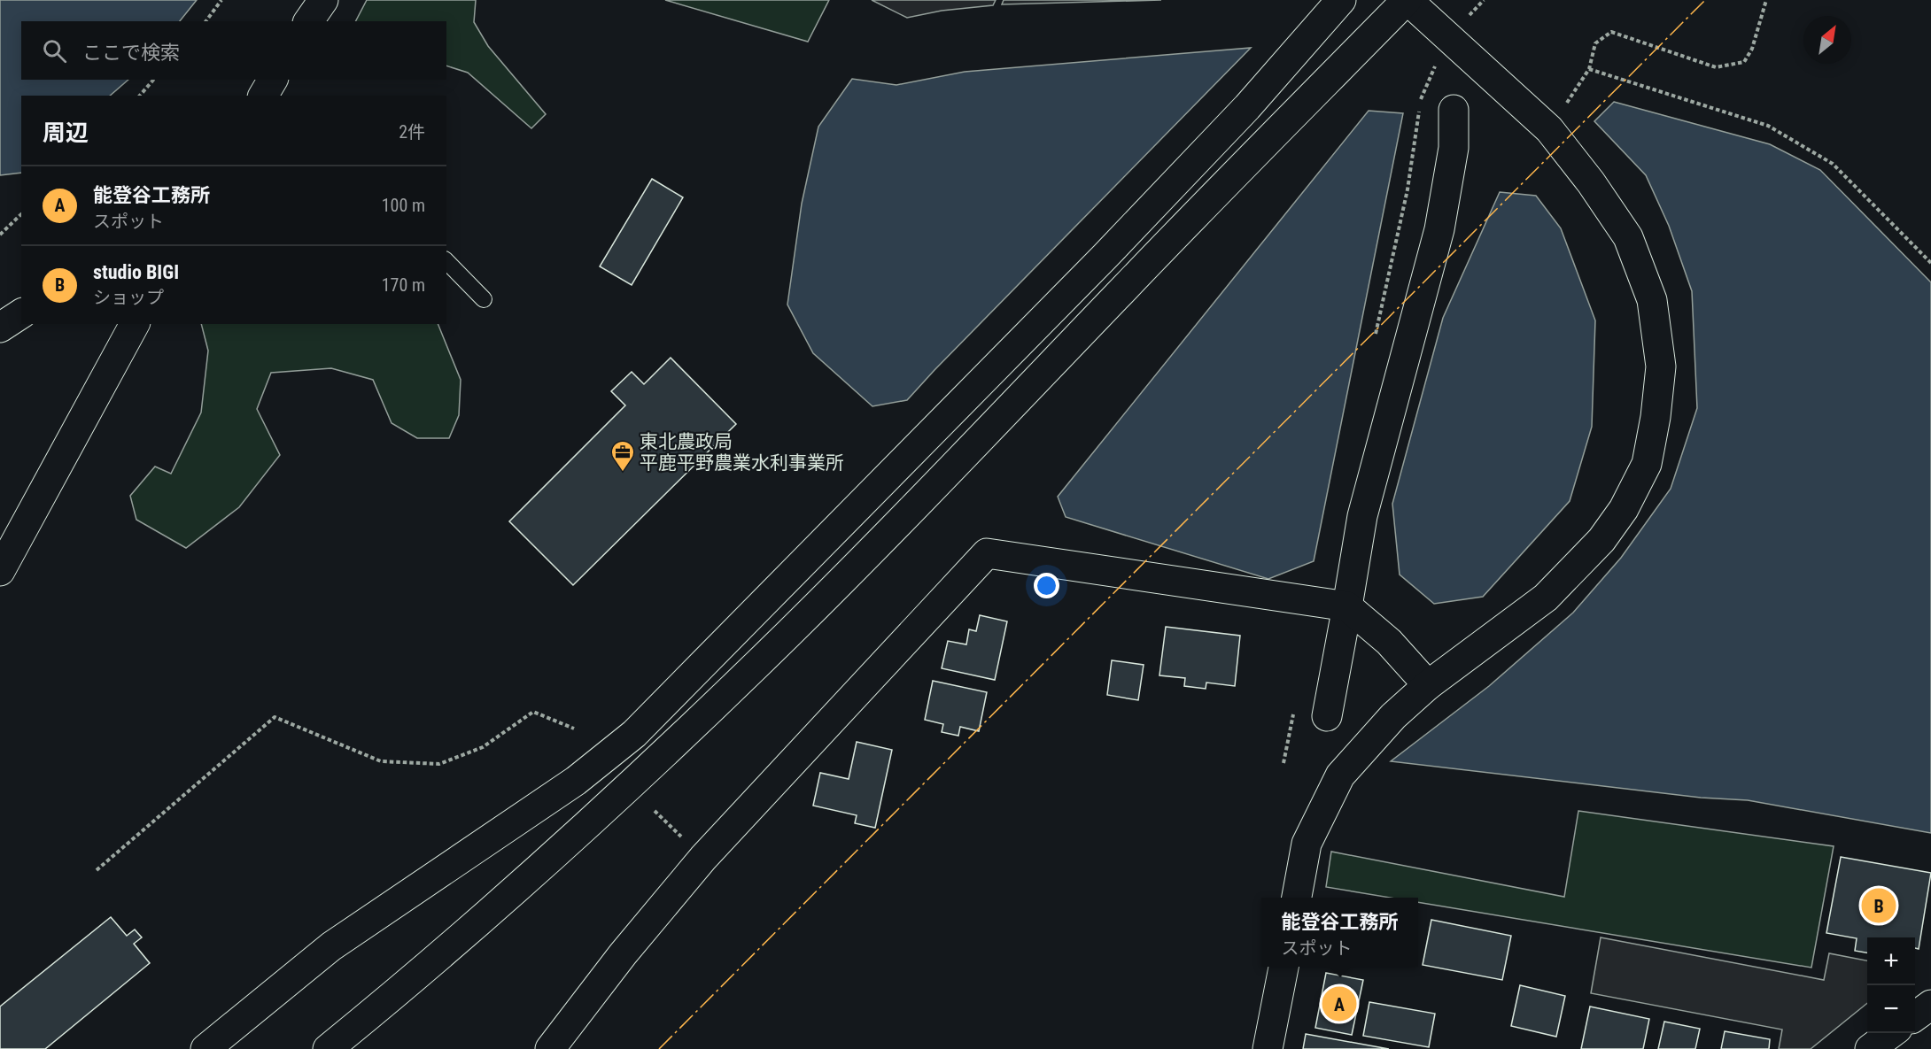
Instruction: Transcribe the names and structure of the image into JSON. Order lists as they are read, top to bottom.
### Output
{
  "places": {
    "office": ["東北農政局 平鹿平野農業水利事業所"]
  },
  "north": "top right",
  "page": {
    "search": "ここで検索",
    "heading": ["周辺", "2件"],
    "list": [
      {
        "mark": "A",
        "name": "能登谷工務所",
        "note": "スポット",
        "value": "100 m"
      },
      {
        "mark": "B",
        "name": "studio BIGI",
        "note": "ショップ",
        "value": "170 m"
      }
    ],
    "pins": ["B", "A"],
    "popup": ["能登谷工務所", "スポット"],
    "map_buttons": ["+", "−"]
  }
}
